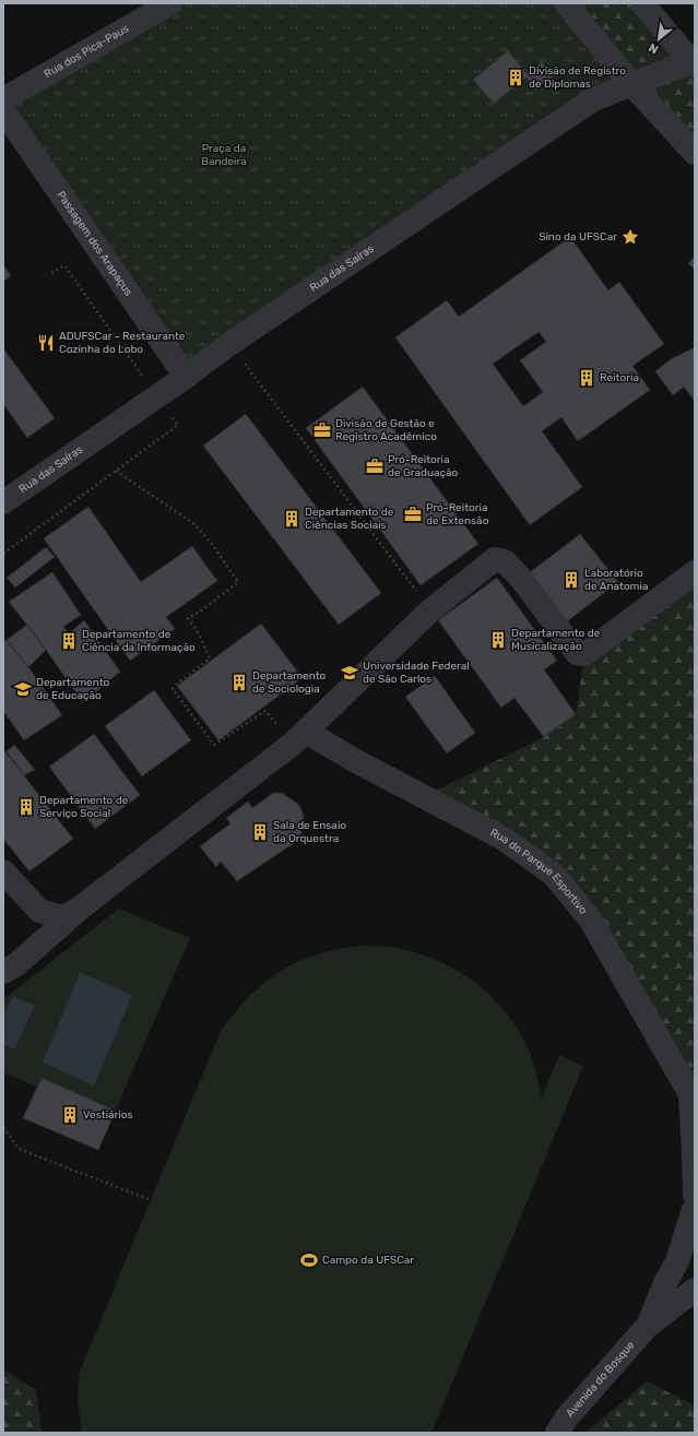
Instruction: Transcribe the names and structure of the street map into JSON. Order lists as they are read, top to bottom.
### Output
{
  "streets": {
    "street": [
      "Rua dos Pica-Paus",
      "Passagem dos Arapaçus",
      "Rua das Saíras",
      "Rua do Parque Esportivo",
      "Avenida do Bosque"
    ]
  },
  "crossings": [
    ["Passagem dos Arapaçus", "Rua das Saíras"],
    ["Rua do Parque Esportivo", "Avenida do Bosque"]
  ],
  "parks": ["Praça da Bandeira"],
  "places": {
    "building": [
      "Divisão de Registro de Diplomas",
      "Reitoria",
      "Departamento de Ciências Sociais",
      "Laboratório de Anatomia",
      "Departamento de Musicalização",
      "Departamento de Ciência da Informação",
      "Departamento de Sociologia",
      "Departamento de Serviço Social",
      "Sala de Ensaio da Orquestra",
      "Vestiários"
    ],
    "place": ["Sino da UFSCar"],
    "restaurant": ["ADUFSCar - Restaurante Cozinha do Lobo"],
    "office": ["Divisão de Gestão e Registro Acadêmico", "Pró-Reitoria de Graduação", "Pró-Reitoria de Extensão"],
    "school or university": ["Universidade Federal de São Carlos", "Departamento de Educação"],
    "sports": ["Campo da UFSCar"]
  },
  "north": "bottom left"
}
